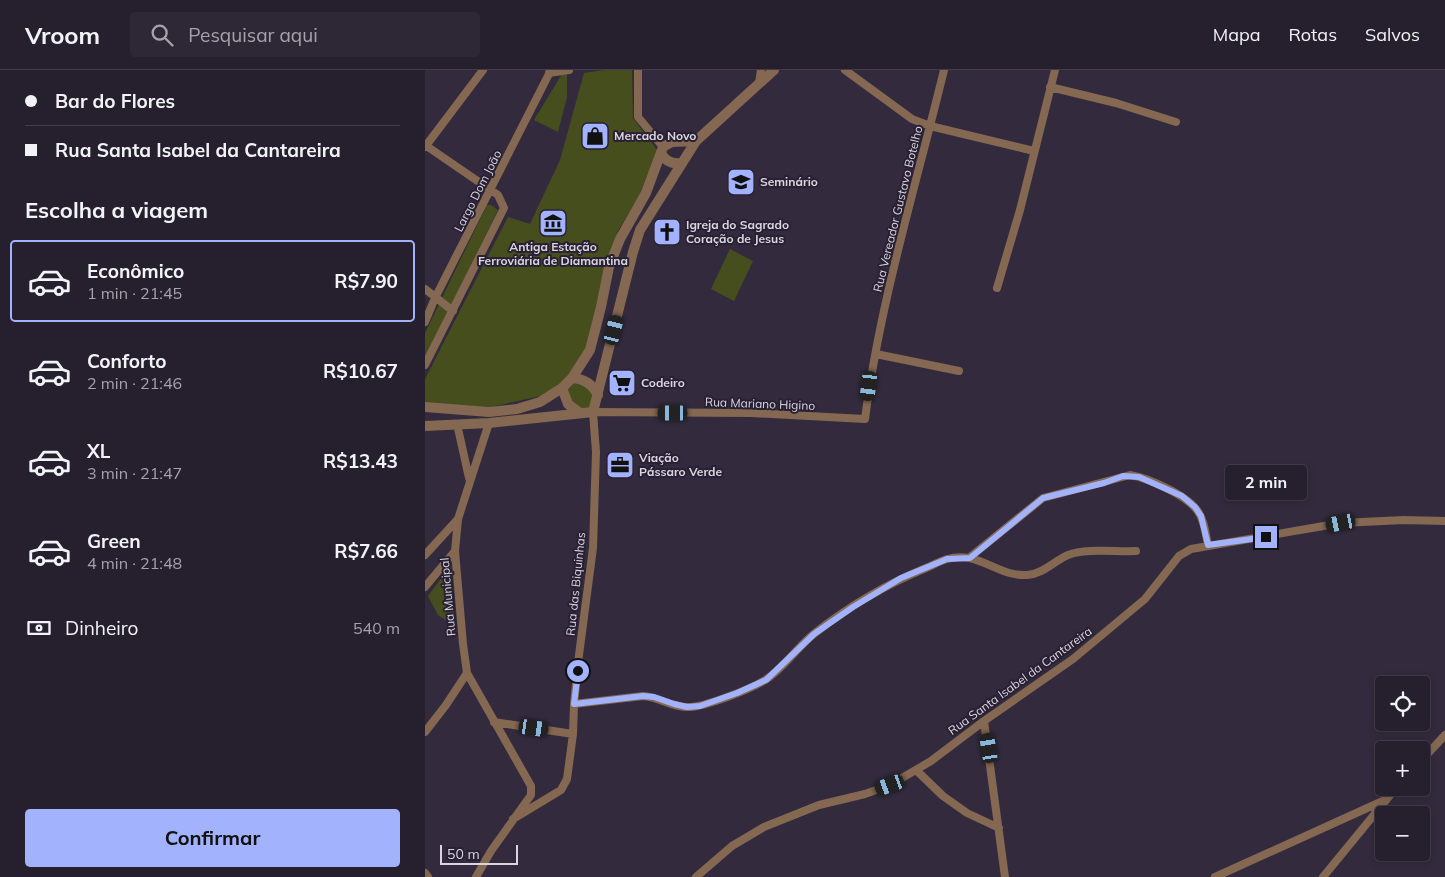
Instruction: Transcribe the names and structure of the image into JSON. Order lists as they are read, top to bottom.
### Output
{
  "streets": {
    "street": [
      "Largo Dom João",
      "Rua Vereador Gustavo Botelho",
      "Rua Mariano Higino",
      "Rua das Biquinhas",
      "Rua Municipal",
      "Rua Santa Isabel da Cantareira"
    ]
  },
  "crossings": [
    ["Rua Vereador Gustavo Botelho", "Rua Mariano Higino"],
    ["Rua Mariano Higino", "Rua das Biquinhas"]
  ],
  "places": {
    "shop": ["Mercado Novo"],
    "school or university": ["Seminário"],
    "museum": ["Antiga Estação Ferroviária de Diamantina"],
    "church": ["Igreja do Sagrado Coração de Jesus"],
    "supermarket": ["Codeiro"],
    "office": ["Viação Pássaro Verde"]
  },
  "scale_bar": "50 m",
  "page": {
    "header": "Vroom",
    "search": "Pesquisar aqui",
    "nav": ["Mapa", "Rotas", "Salvos"],
    "banner": ["Bar do Flores", "Rua Santa Isabel da Cantareira"],
    "heading": "Escolha a viagem",
    "list": [
      {
        "name": "Econômico",
        "note": "1 min · 21:45",
        "value": "R$7.90"
      },
      {
        "name": "Conforto",
        "note": "2 min · 21:46",
        "value": "R$10.67"
      },
      {
        "name": "XL",
        "note": "3 min · 21:47",
        "value": "R$13.43"
      },
      {
        "name": "Green",
        "note": "4 min · 21:48",
        "value": "R$7.66"
      }
    ],
    "bubble": "2 min",
    "pay": ["Dinheiro", "540 m"],
    "map_buttons": ["+", "−"],
    "buttons": "Confirmar",
    "scale": "50 m"
  }
}
